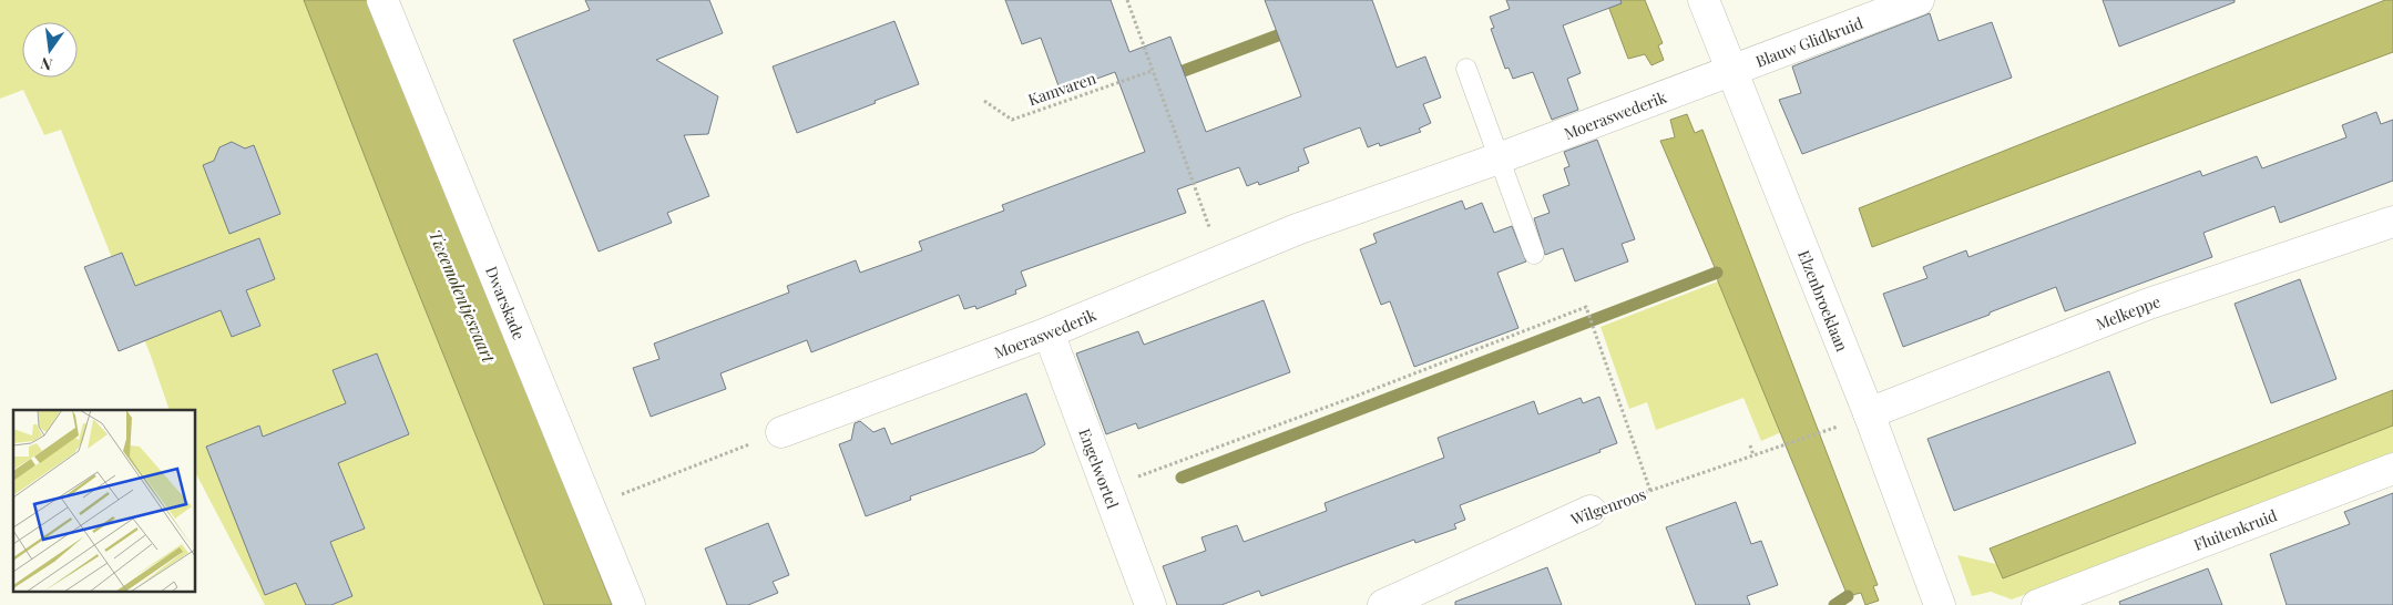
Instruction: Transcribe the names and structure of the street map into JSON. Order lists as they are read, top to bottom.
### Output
{
  "streets": {
    "street": [
      "Blauw Glidkruid",
      "Moeraswederik",
      "Elzenbroeklaan",
      "Dwarskade",
      "Melkeppe",
      "Engelwortel",
      "Wilgenroos",
      "Fluitenkruid"
    ],
    "path": ["Kamvaren"]
  },
  "crossings": [
    ["Blauw Glidkruid", "Moeraswederik"],
    ["Blauw Glidkruid", "Elzenbroeklaan"],
    ["Moeraswederik", "Elzenbroeklaan"],
    ["Moeraswederik", "Engelwortel"],
    ["Elzenbroeklaan", "Melkeppe"],
    ["Elzenbroeklaan", "Wilgenroos"],
    ["Melkeppe", "Wilgenroos"]
  ],
  "water": ["Tweemolentjesvaart"],
  "north": "bottom"
}
